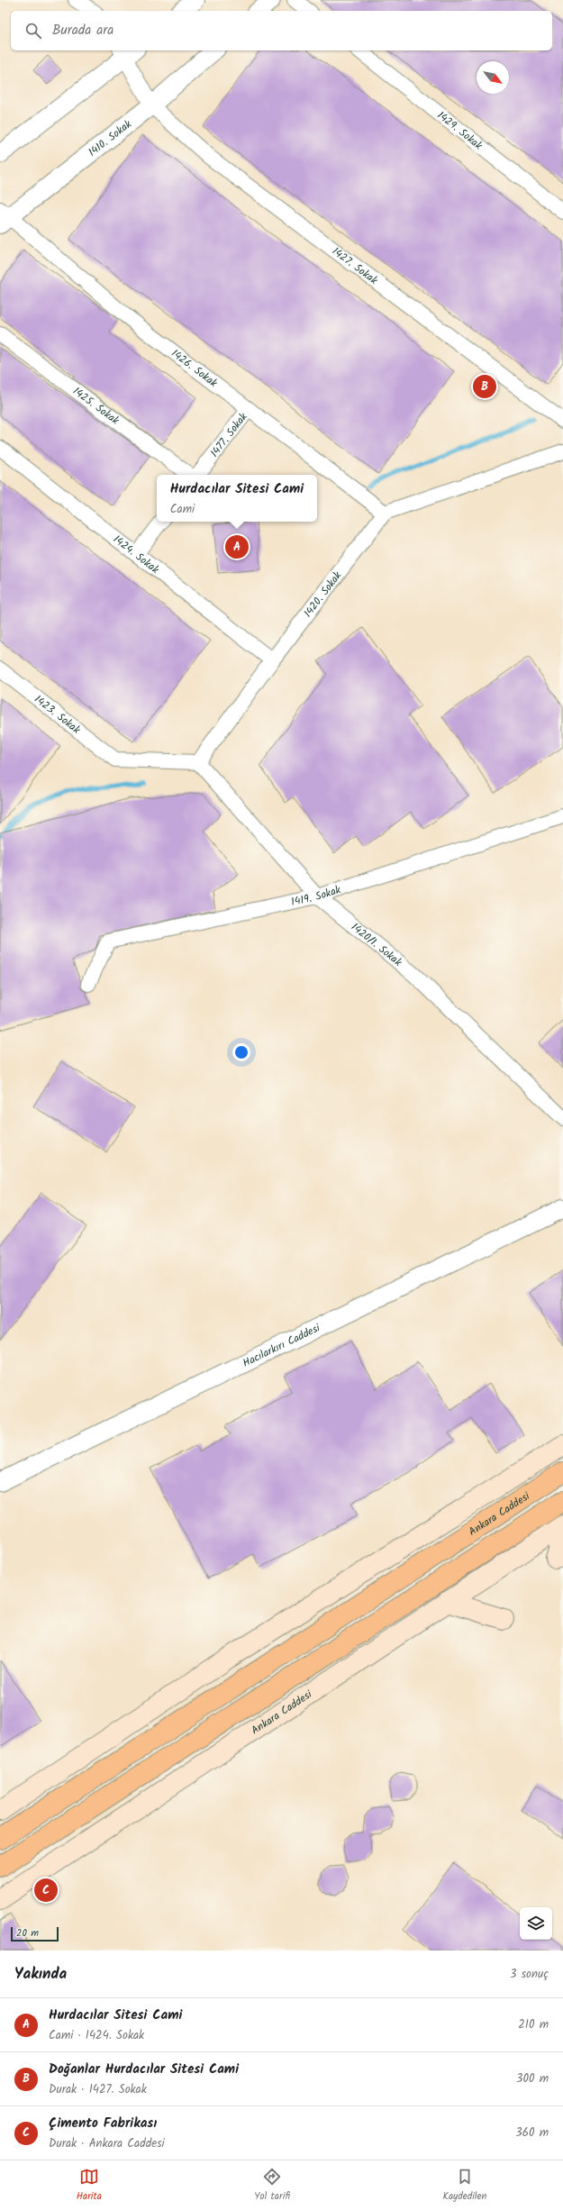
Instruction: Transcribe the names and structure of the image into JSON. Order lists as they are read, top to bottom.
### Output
{
  "streets": {
    "highway": ["Ankara Caddesi"],
    "street": [
      "1429. Sokak",
      "1410. Sokak",
      "1427. Sokak",
      "1426. Sokak",
      "1425. Sokak",
      "1477. Sokak",
      "1424. Sokak",
      "1420. Sokak",
      "1423. Sokak",
      "1419. Sokak",
      "1420/1. Sokak",
      "Hacılarkırı Caddesi"
    ]
  },
  "crossings": [
    ["1410. Sokak", "1427. Sokak"],
    ["1410. Sokak", "1426. Sokak"],
    ["1426. Sokak", "1477. Sokak"],
    ["1426. Sokak", "1420. Sokak"],
    ["1424. Sokak", "1420. Sokak"],
    ["1420. Sokak", "1423. Sokak"],
    ["1420. Sokak", "1420/1. Sokak"],
    ["1423. Sokak", "1420/1. Sokak"],
    ["1419. Sokak", "1420/1. Sokak"]
  ],
  "scale_bar": "20 m",
  "north": "bottom right",
  "page": {
    "search": "Burada ara",
    "pins": ["B", "A", "C"],
    "popup": ["Hurdacılar Sitesi Cami", "Cami"],
    "scale": "20 m",
    "heading": ["Yakında", "3 sonuç"],
    "list": [
      {
        "mark": "A",
        "name": "Hurdacılar Sitesi Cami",
        "note": "Cami · 1424. Sokak",
        "value": "210 m"
      },
      {
        "mark": "B",
        "name": "Doğanlar Hurdacılar Sitesi Cami",
        "note": "Durak · 1427. Sokak",
        "value": "300 m"
      },
      {
        "mark": "C",
        "name": "Çimento Fabrikası",
        "note": "Durak · Ankara Caddesi",
        "value": "360 m"
      }
    ],
    "nav": ["Harita", "Yol tarifi", "Kaydedilen"]
  }
}
